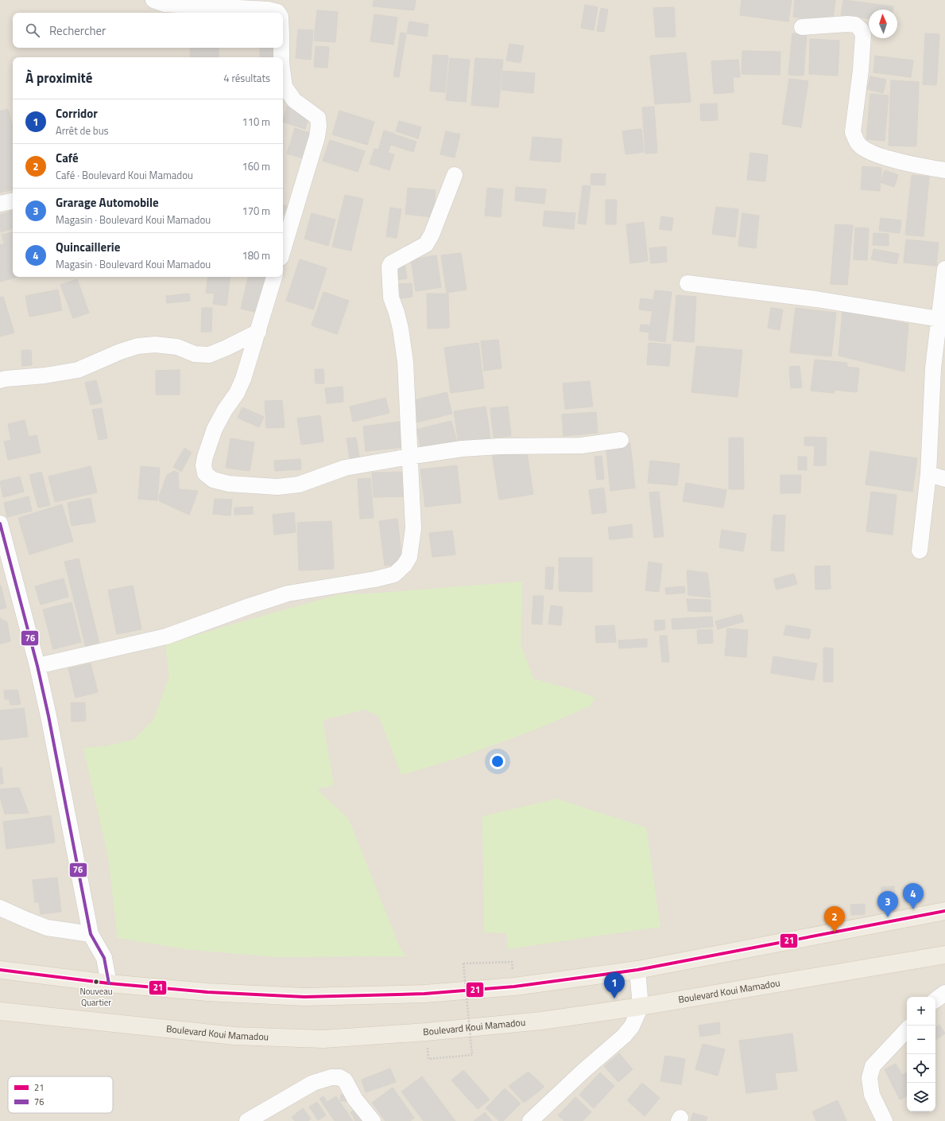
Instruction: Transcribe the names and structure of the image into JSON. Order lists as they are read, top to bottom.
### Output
{
  "streets": {
    "main road": ["Boulevard Koui Mamadou"]
  },
  "places": ["Nouveau Quartier"],
  "lines": ["transit line 76", "transit line 21"],
  "legend": ["21", "76"],
  "north": "top",
  "page": {
    "search": "Rechercher",
    "heading": ["À proximité", "4 résultats"],
    "list": [
      {
        "mark": "1",
        "name": "Corridor",
        "note": "Arrêt de bus",
        "value": "110 m"
      },
      {
        "mark": "2",
        "name": "Café",
        "note": "Café · Boulevard Koui Mamadou",
        "value": "160 m"
      },
      {
        "mark": "3",
        "name": "Grarage Automobile",
        "note": "Magasin · Boulevard Koui Mamadou",
        "value": "170 m"
      },
      {
        "mark": "4",
        "name": "Quincaillerie",
        "note": "Magasin · Boulevard Koui Mamadou",
        "value": "180 m"
      }
    ],
    "pins": [
      "4",
      "3",
      "2",
      "1"
    ],
    "map_buttons": ["+", "−"]
  }
}
